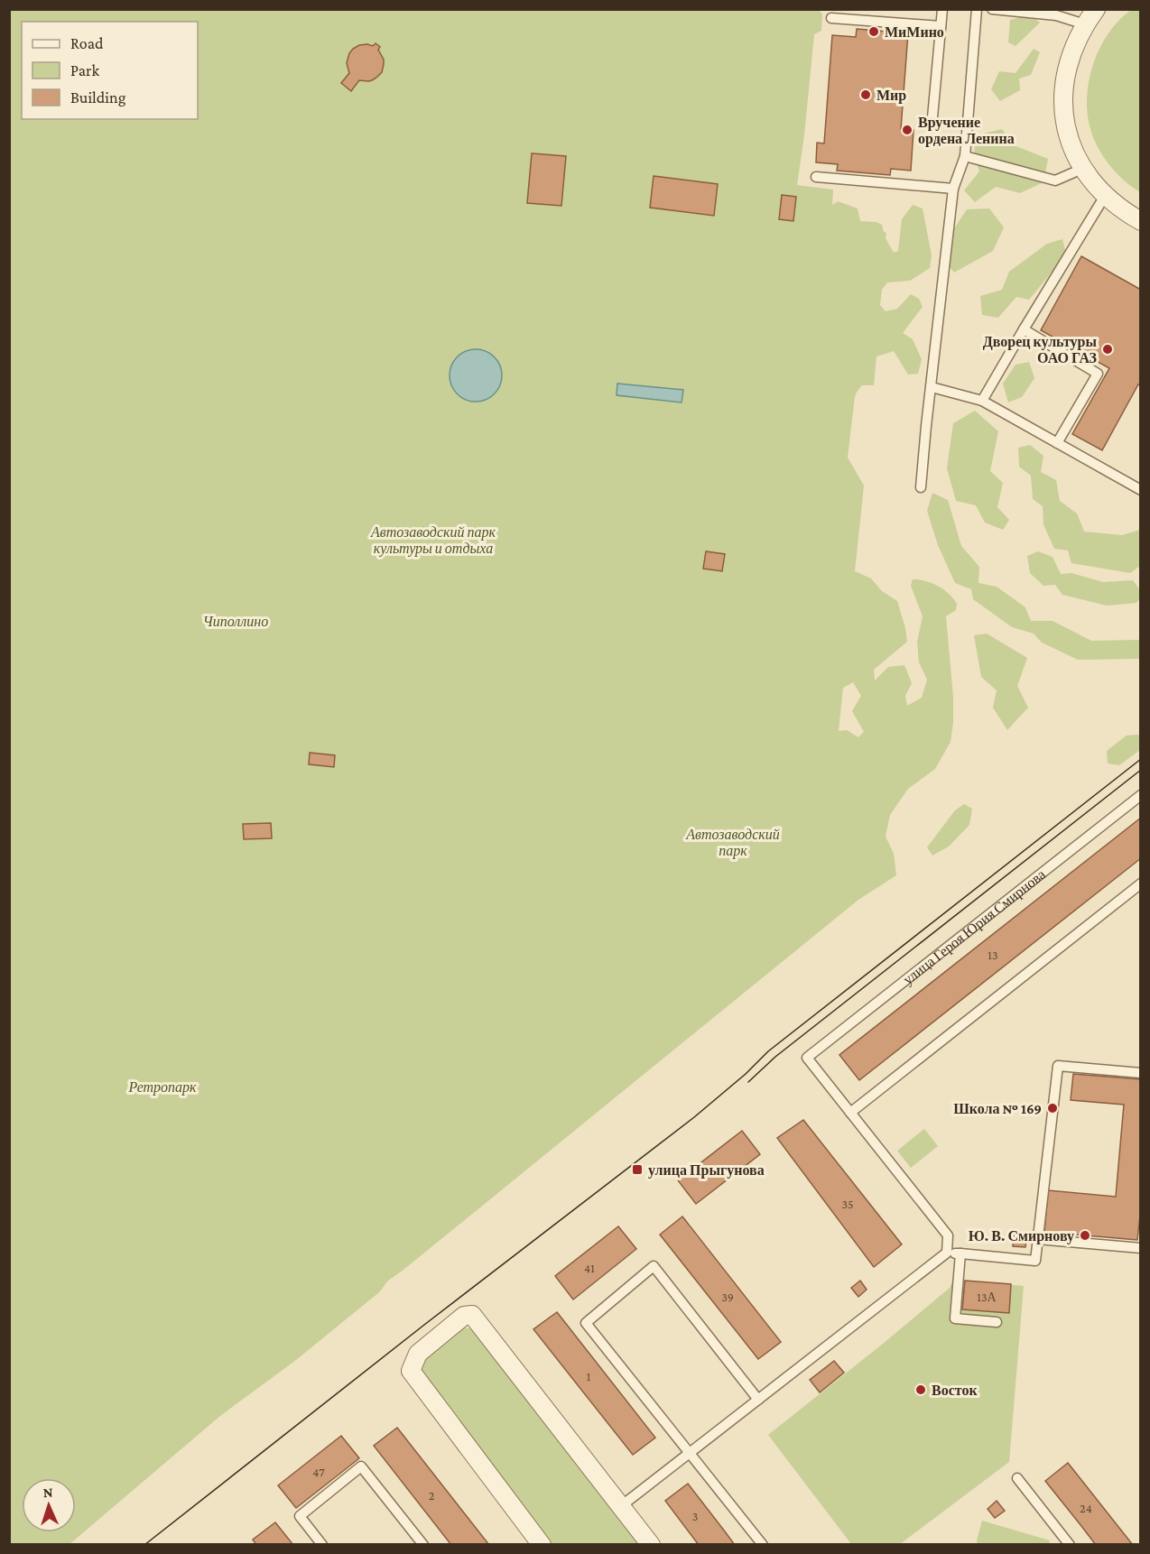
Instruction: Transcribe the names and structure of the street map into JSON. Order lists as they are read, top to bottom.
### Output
{
  "streets": {
    "lane": ["улица Героя Юрия Смирнова"]
  },
  "parks": [
    "Автозаводский парк культуры и отдыха",
    "Чиполлино",
    "Автозаводский парк",
    "Ретропарк"
  ],
  "places": {
    "other": [
      "МиМино",
      "Мир",
      "Вручение ордена Ленина",
      "Дворец культуры ОАО ГАЗ",
      "Школа № 169",
      "Ю. В. Смирнову",
      "Восток"
    ],
    "transit": ["улица Прыгунова"]
  },
  "house_numbers": [
    "13",
    "35",
    "41",
    "39",
    "13А",
    "1",
    "47",
    "2",
    "24",
    "3"
  ],
  "legend": ["Road", "Park", "Building"],
  "north": "top"
}
